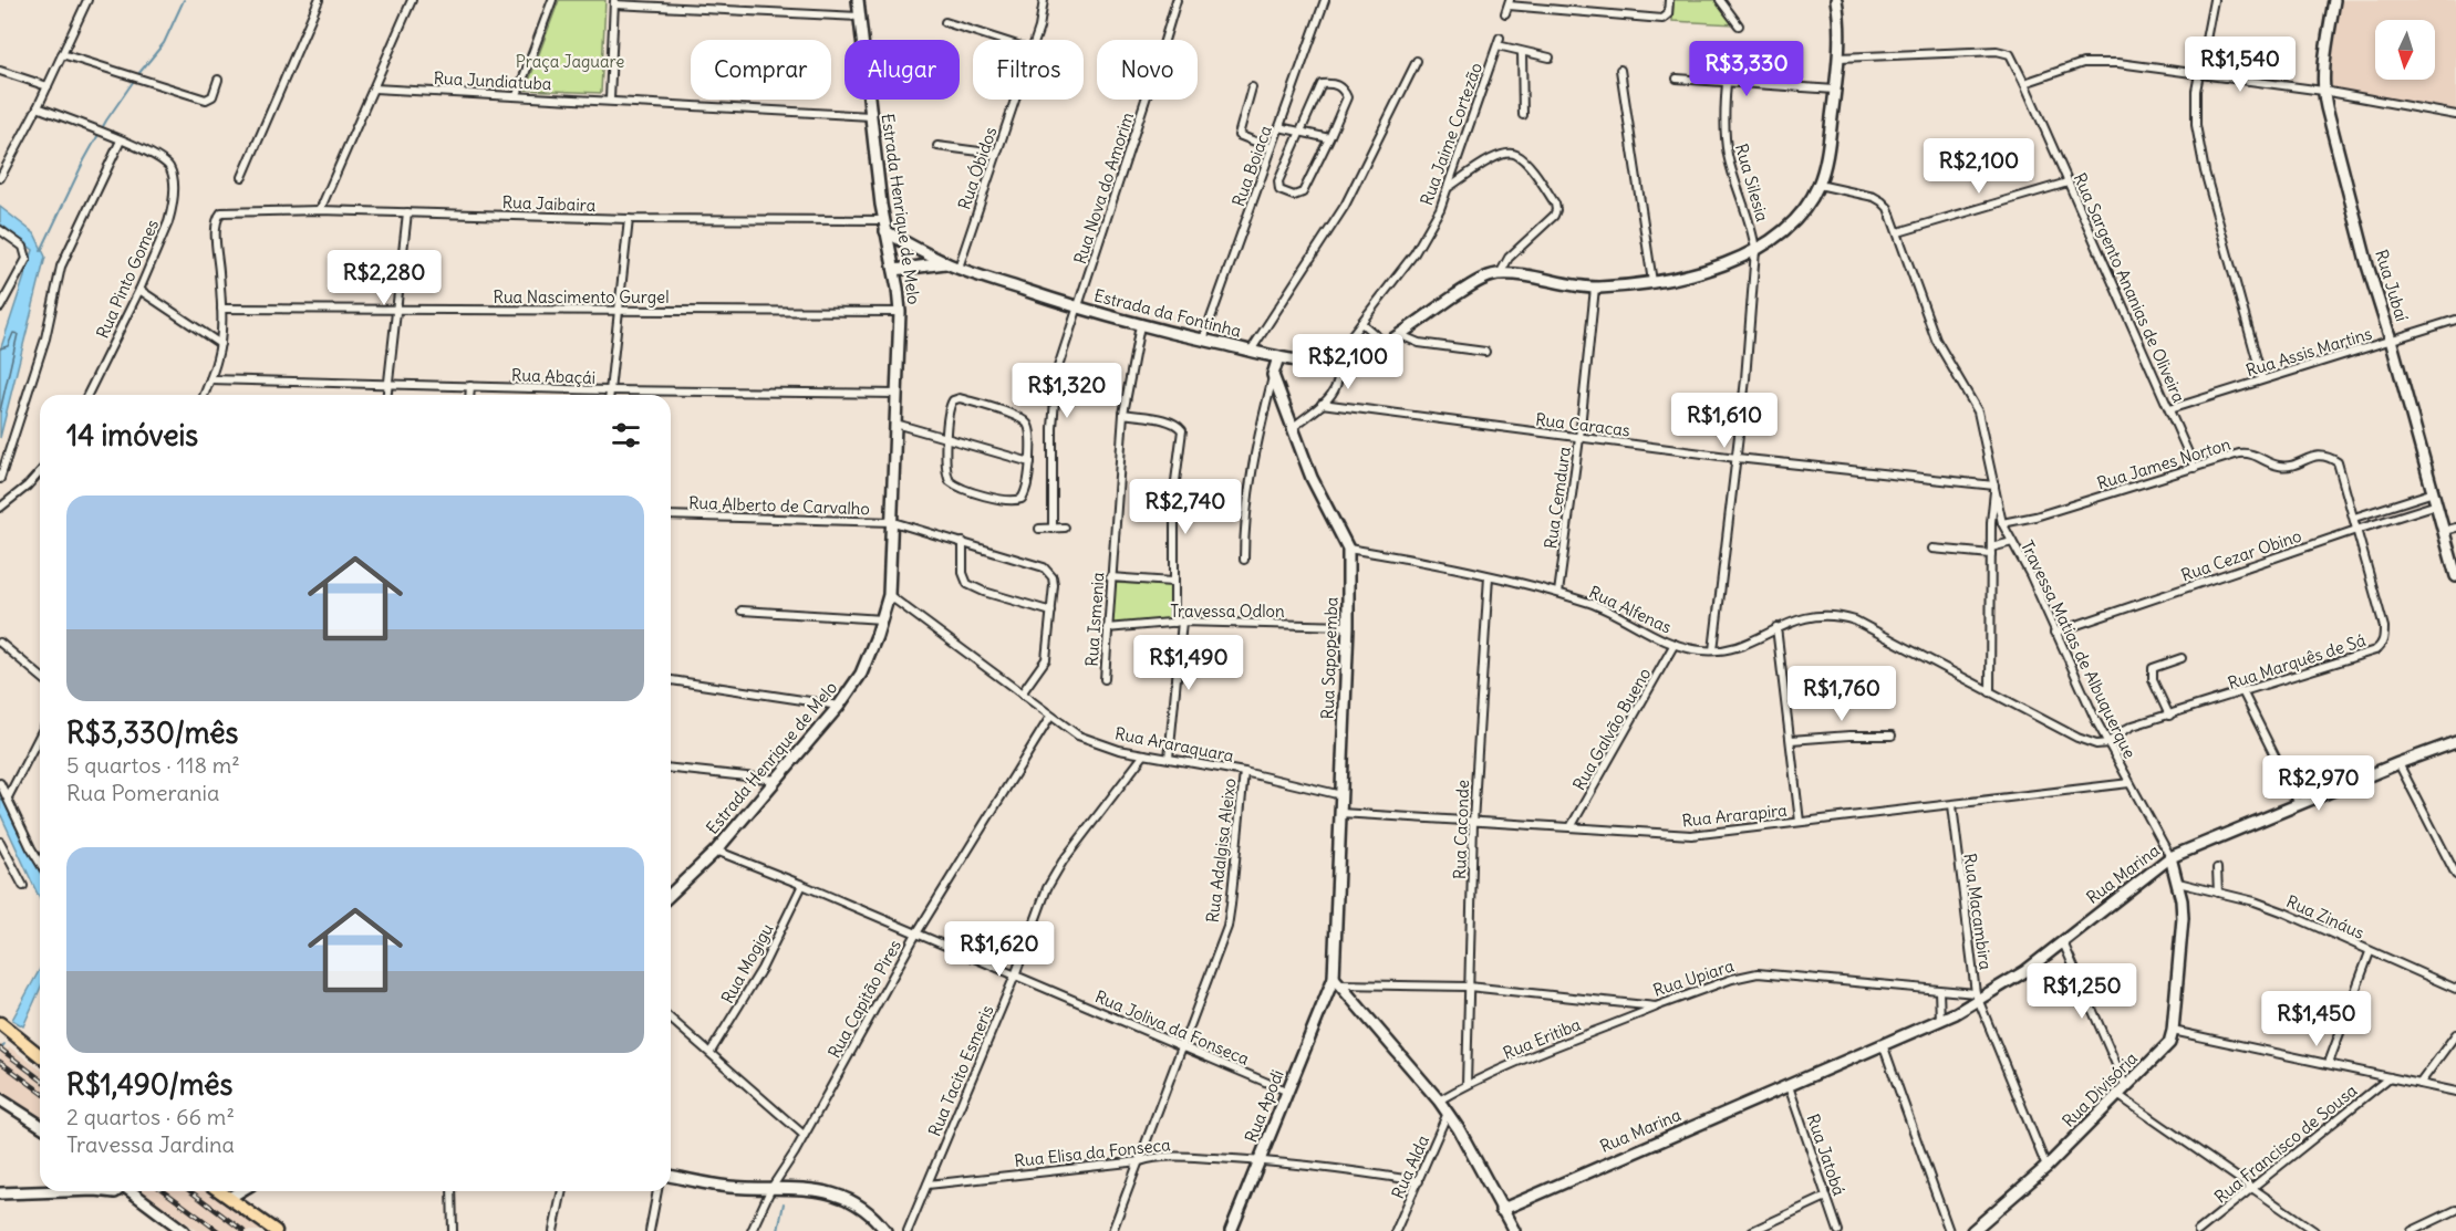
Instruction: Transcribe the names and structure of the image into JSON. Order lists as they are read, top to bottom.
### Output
{
  "streets": {
    "main road": [
      "Estrada Henrique de Melo",
      "Rua Jubaí",
      "Estrada da Fontinha",
      "Rua Sapopemba",
      "Rua Marina",
      "Rua Divisória",
      "Rua Apodi"
    ],
    "street": [
      "Rua Jundiatuba",
      "Rua Jaime Cortezão",
      "Rua Boiaca",
      "Rua Óbidos",
      "Rua Silesia",
      "Rua Nova do Amorim",
      "Rua Jaibaira",
      "Rua Pinto Gomes",
      "Rua Sargento Ananias de Oliveira",
      "Rua Nascimento Gurgel",
      "Rua Assis Martins",
      "Rua Abaçái",
      "Rua Caracas",
      "Rua James Norton",
      "Rua Cemdura",
      "Rua Alberto de Carvalho",
      "Rua Cezar Obino",
      "Rua Alfenas",
      "Travessa Odlon",
      "Rua Ismenia",
      "Travessa Matias de Albuquerque",
      "Rua Marquês de Sá",
      "Rua Galvão Bueno",
      "Rua Araraquara",
      "Rua Ararapira",
      "Rua Caconde",
      "Rua Adalgisa Aleixo",
      "Rua Macambira",
      "Rua Zináus",
      "Rua Mogigu",
      "Rua Upiara",
      "Rua Capitão Pires",
      "Rua Joliva da Fonseca",
      "Rua Eritiba",
      "Rua Tacito Esmeris",
      "Rua Francisco de Sousa",
      "Rua Elisa da Fonseca",
      "Rua Jatobá",
      "Rua Alda"
    ]
  },
  "crossings": [
    ["Rua Jundiatuba", "Estrada Henrique de Melo"],
    ["Rua Jaime Cortezão", "Estrada da Fontinha"],
    ["Rua Jaime Cortezão", "Rua Caracas"],
    ["Rua Boiaca", "Estrada da Fontinha"],
    ["Rua Óbidos", "Estrada da Fontinha"],
    ["Rua Silesia", "Estrada da Fontinha"],
    ["Rua Silesia", "Rua Caracas"],
    ["Rua Silesia", "Rua Alfenas"],
    ["Rua Nova do Amorim", "Estrada da Fontinha"],
    ["Rua Jaibaira", "Estrada Henrique de Melo"],
    ["Rua Jaibaira", "Rua Nascimento Gurgel"],
    ["Rua Jaibaira", "Estrada da Fontinha"],
    ["Estrada Henrique de Melo", "Rua Nascimento Gurgel"],
    ["Estrada Henrique de Melo", "Estrada da Fontinha"],
    ["Estrada Henrique de Melo", "Rua Abaçái"],
    ["Estrada Henrique de Melo", "Rua Alberto de Carvalho"],
    ["Estrada Henrique de Melo", "Rua Araraquara"],
    ["Estrada Henrique de Melo", "Rua Joliva da Fonseca"],
    ["Rua Jubaí", "Rua Assis Martins"],
    ["Rua Jubaí", "Rua Cezar Obino"],
    ["Rua Sargento Ananias de Oliveira", "Estrada da Fontinha"],
    ["Rua Sargento Ananias de Oliveira", "Rua Assis Martins"],
    ["Rua Sargento Ananias de Oliveira", "Rua James Norton"],
    ["Estrada da Fontinha", "Rua Cemdura"],
    ["Estrada da Fontinha", "Rua Ismenia"],
    ["Estrada da Fontinha", "Travessa Matias de Albuquerque"],
    ["Rua Caracas", "Rua Cemdura"],
    ["Rua Caracas", "Travessa Matias de Albuquerque"],
    ["Rua James Norton", "Rua Cezar Obino"],
    ["Rua James Norton", "Travessa Matias de Albuquerque"],
    ["Rua James Norton", "Rua Marquês de Sá"],
    ["Rua Cemdura", "Rua Alfenas"],
    ["Rua Cezar Obino", "Travessa Matias de Albuquerque"],
    ["Rua Cezar Obino", "Rua Marquês de Sá"],
    ["Rua Alfenas", "Travessa Matias de Albuquerque"],
    ["Rua Alfenas", "Rua Sapopemba"],
    ["Rua Alfenas", "Rua Marquês de Sá"],
    ["Rua Alfenas", "Rua Galvão Bueno"],
    ["Rua Alfenas", "Rua Caconde"],
    ["Travessa Odlon", "Rua Ismenia"],
    ["Travessa Odlon", "Rua Sapopemba"],
    ["Travessa Matias de Albuquerque", "Rua Marquês de Sá"],
    ["Travessa Matias de Albuquerque", "Rua Ararapira"],
    ["Travessa Matias de Albuquerque", "Rua Marina"],
    ["Travessa Matias de Albuquerque", "Rua Divisória"],
    ["Rua Sapopemba", "Rua Araraquara"],
    ["Rua Sapopemba", "Rua Ararapira"],
    ["Rua Sapopemba", "Rua Upiara"],
    ["Rua Sapopemba", "Rua Apodi"],
    ["Rua Galvão Bueno", "Rua Ararapira"],
    ["Rua Araraquara", "Rua Adalgisa Aleixo"],
    ["Rua Araraquara", "Rua Capitão Pires"],
    ["Rua Araraquara", "Rua Tacito Esmeris"],
    ["Rua Ararapira", "Rua Caconde"],
    ["Rua Ararapira", "Rua Macambira"],
    ["Rua Caconde", "Rua Upiara"],
    ["Rua Caconde", "Rua Eritiba"],
    ["Rua Adalgisa Aleixo", "Rua Joliva da Fonseca"],
    ["Rua Adalgisa Aleixo", "Rua Elisa da Fonseca"],
    ["Rua Marina", "Rua Macambira"],
    ["Rua Marina", "Rua Upiara"],
    ["Rua Marina", "Rua Divisória"],
    ["Rua Marina", "Rua Jatobá"],
    ["Rua Macambira", "Rua Upiara"],
    ["Rua Macambira", "Rua Divisória"],
    ["Rua Zináus", "Rua Divisória"],
    ["Rua Mogigu", "Rua Joliva da Fonseca"],
    ["Rua Upiara", "Rua Eritiba"],
    ["Rua Capitão Pires", "Rua Joliva da Fonseca"],
    ["Rua Joliva da Fonseca", "Rua Tacito Esmeris"],
    ["Rua Joliva da Fonseca", "Rua Apodi"],
    ["Rua Tacito Esmeris", "Rua Elisa da Fonseca"],
    ["Rua Apodi", "Rua Elisa da Fonseca"],
    ["Rua Elisa da Fonseca", "Rua Alda"]
  ],
  "parks": ["Praça Jaguare"],
  "north": "bottom",
  "page": {
    "price": [
      "R$1,540",
      "R$3,330",
      "R$2,100",
      "R$2,280",
      "R$2,100",
      "R$1,320",
      "R$1,610",
      "R$2,740",
      "R$1,490",
      "R$1,760",
      "R$2,970",
      "R$1,620",
      "R$1,250",
      "R$1,450"
    ],
    "chip": [
      "Comprar",
      "Alugar",
      "Filtros",
      "Novo"
    ],
    "heading": "14 imóveis",
    "list": [
      {
        "name": "R$3,330/mês",
        "note": "5 quartos · 118 m² · Rua Pomerania"
      },
      {
        "name": "R$1,490/mês",
        "note": "2 quartos · 66 m² · Travessa Jardina"
      }
    ]
  }
}
